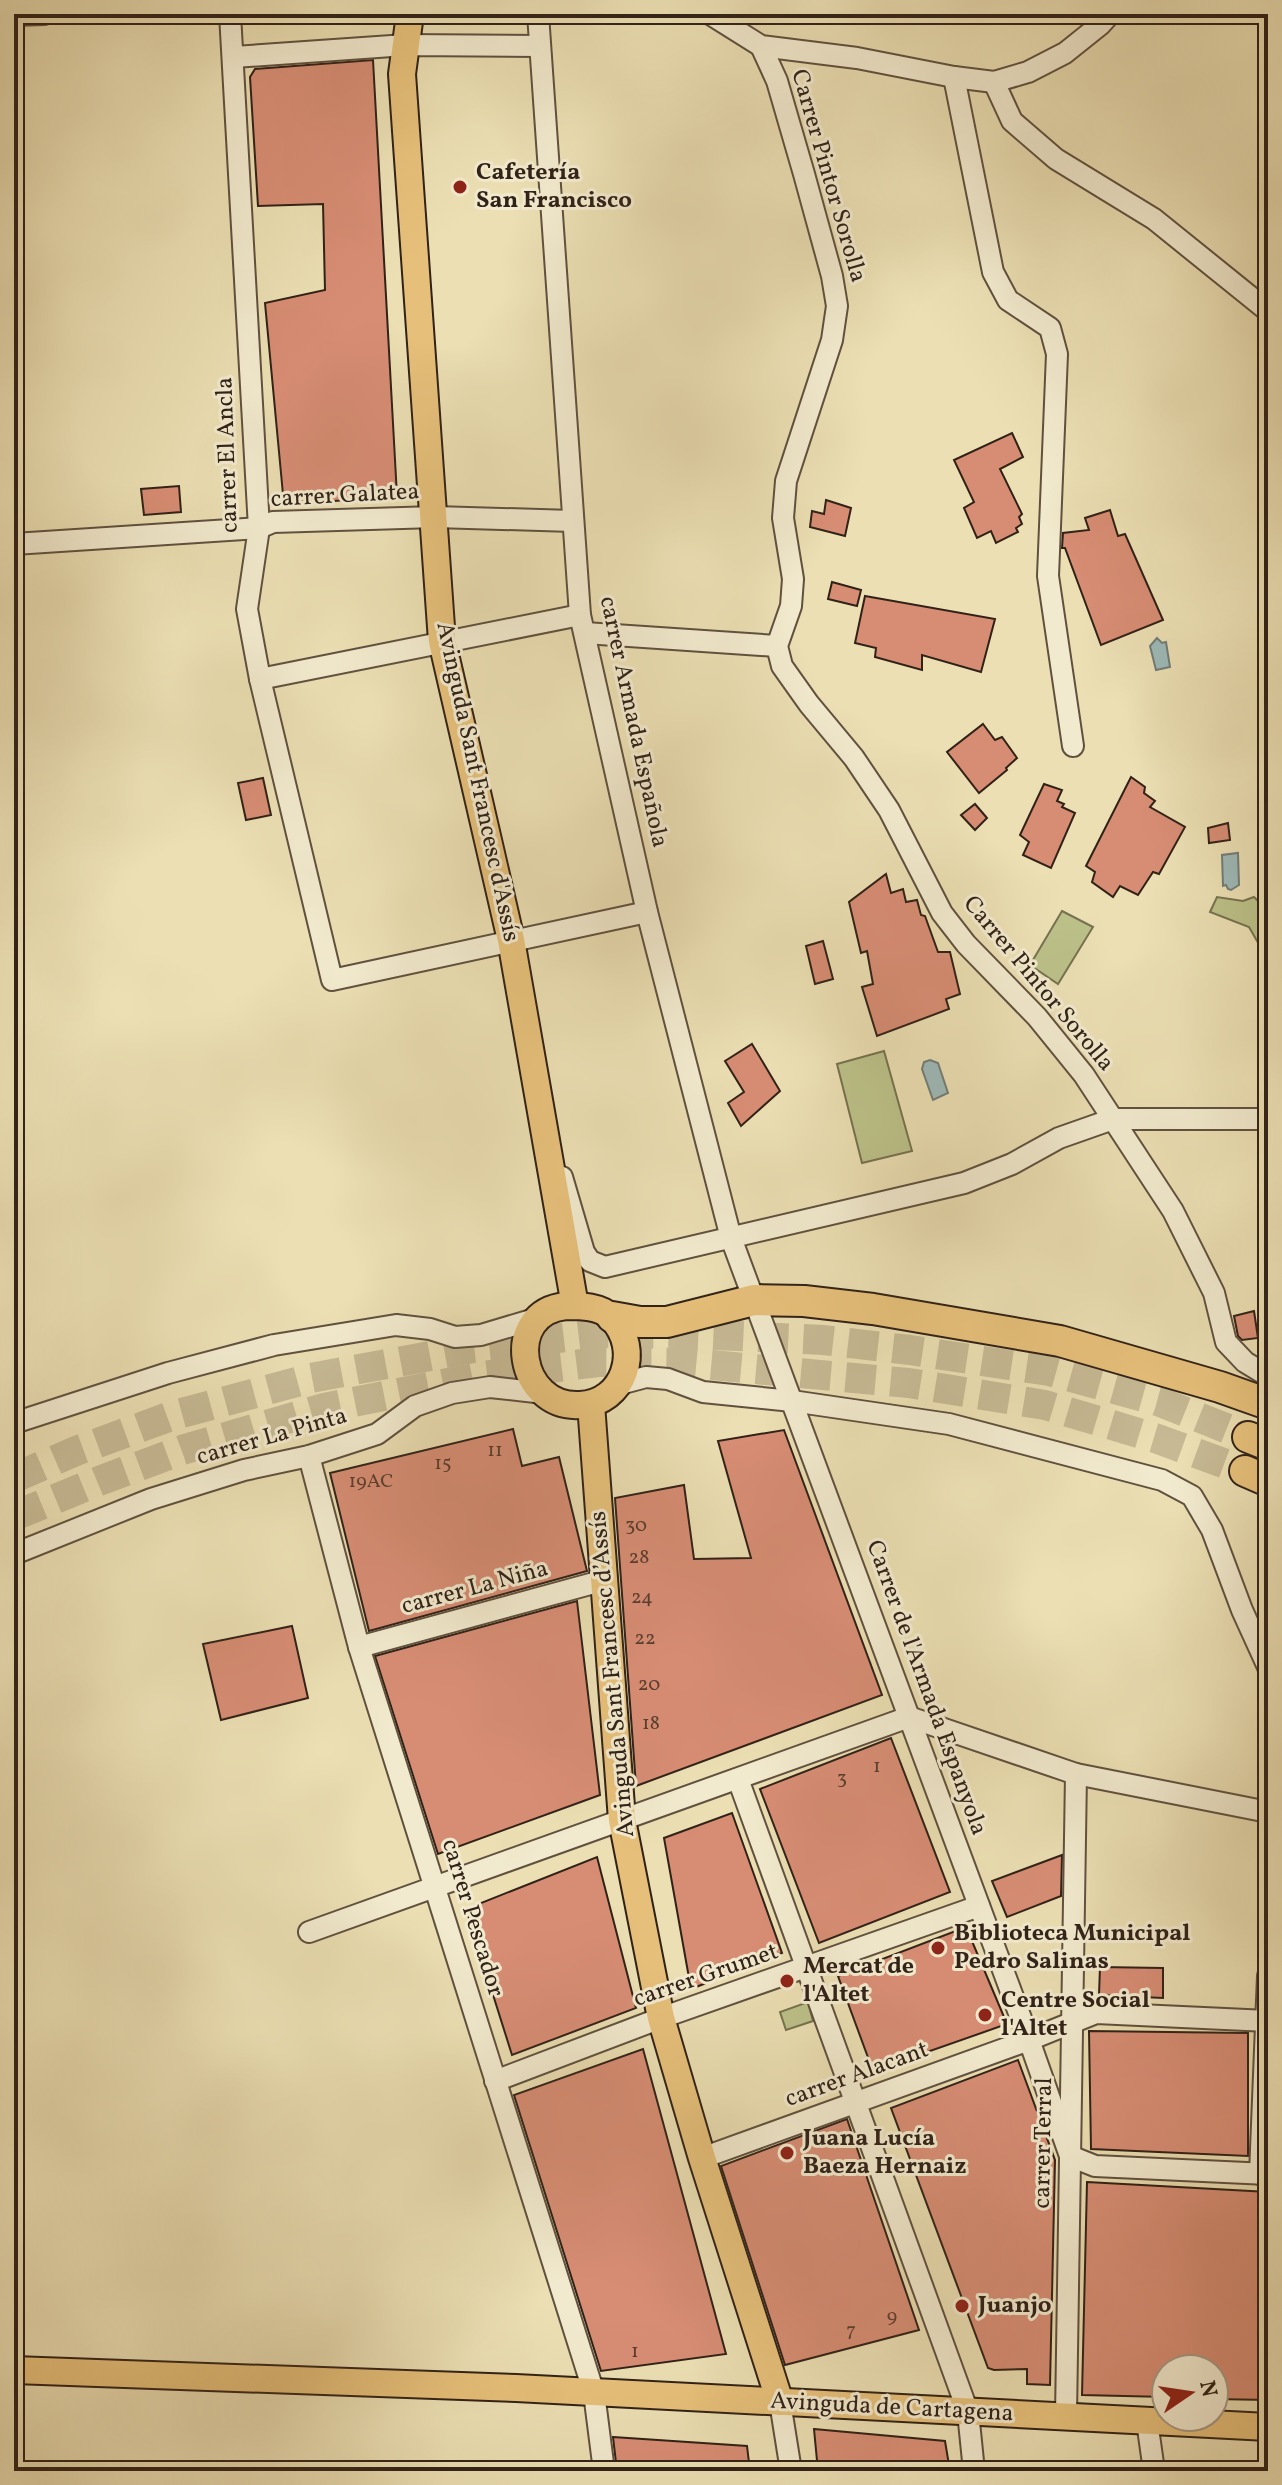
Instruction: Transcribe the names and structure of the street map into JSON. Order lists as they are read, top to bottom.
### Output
{
  "streets": {
    "main road": ["Avinguda Sant Francesc d'Assís", "Avinguda Sant Francesc d’Assís", "Avinguda de Cartagena"],
    "street": [
      "Carrer Pintor Sorolla",
      "carrer El Ancla",
      "carrer Galatea",
      "carrer Armada Española",
      "carrer La Pinta",
      "carrer La Niña",
      "Carrer de l'Armada Espanyola",
      "carrer Pescador",
      "carrer Grumet",
      "carrer Alacant",
      "carrer Terral"
    ]
  },
  "crossings": [
    ["carrer El Ancla", "carrer Galatea"],
    ["carrer El Ancla", "Avinguda Sant Francesc d'Assís"],
    ["carrer Galatea", "carrer Armada Española"],
    ["carrer Galatea", "Avinguda Sant Francesc d'Assís"],
    ["carrer Armada Española", "Carrer de l'Armada Espanyola"],
    ["Avinguda Sant Francesc d'Assís", "carrer La Pinta"],
    ["Avinguda Sant Francesc d'Assís", "Avinguda Sant Francesc d’Assís"],
    ["carrer La Pinta", "Avinguda Sant Francesc d’Assís"],
    ["carrer La Pinta", "carrer Pescador"],
    ["carrer La Niña", "Avinguda Sant Francesc d’Assís"],
    ["carrer La Niña", "carrer Pescador"],
    ["Avinguda Sant Francesc d’Assís", "carrer Grumet"],
    ["Avinguda Sant Francesc d’Assís", "carrer Alacant"],
    ["Avinguda Sant Francesc d’Assís", "Avinguda de Cartagena"],
    ["Carrer de l'Armada Espanyola", "carrer Grumet"],
    ["Carrer de l'Armada Espanyola", "carrer Alacant"],
    ["Carrer de l'Armada Espanyola", "carrer Terral"],
    ["carrer Pescador", "carrer Grumet"],
    ["carrer Pescador", "Avinguda de Cartagena"],
    ["carrer Alacant", "carrer Terral"],
    ["carrer Terral", "Avinguda de Cartagena"]
  ],
  "places": [
    "Cafetería San Francisco",
    "Biblioteca Municipal Pedro Salinas",
    "Mercat de l'Altet",
    "Centre Social l'Altet",
    "Juana Lucía Baeza Hernaiz",
    "Juanjo"
  ],
  "house_numbers": [
    "11",
    "15",
    "19AC",
    "30",
    "28",
    "24",
    "22",
    "20",
    "18",
    "1",
    "3",
    "9",
    "7",
    "1"
  ],
  "north": "right"
}
